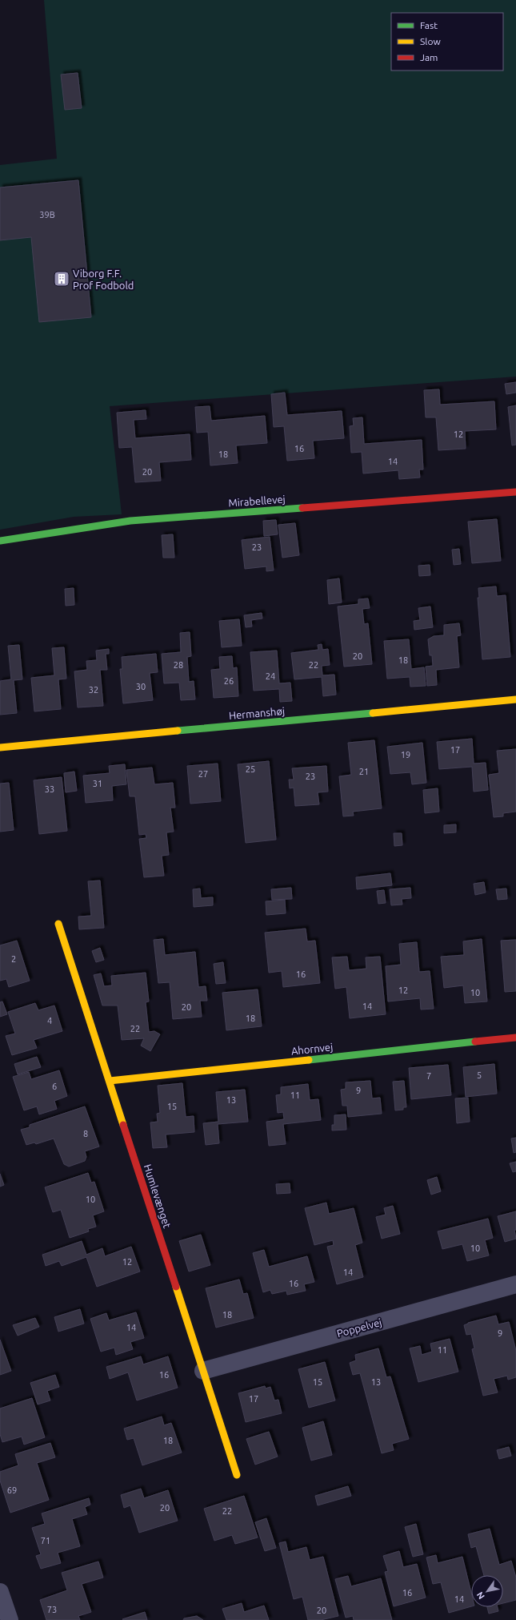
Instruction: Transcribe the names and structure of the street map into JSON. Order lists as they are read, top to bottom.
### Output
{
  "streets": {
    "street": [
      "Mirabellevej",
      "Hermanshøj",
      "Ahornvej",
      "Humlevænget",
      "Poppelvej"
    ]
  },
  "crossings": [
    ["Ahornvej", "Humlevænget"],
    ["Humlevænget", "Poppelvej"]
  ],
  "places": {
    "building": ["Viborg F.F. Prof Fodbold"]
  },
  "house_numbers": [
    "39B",
    "12",
    "16",
    "18",
    "14",
    "20",
    "23",
    "20",
    "18",
    "28",
    "22",
    "24",
    "26",
    "30",
    "32",
    "17",
    "19",
    "25",
    "21",
    "27",
    "23",
    "31",
    "33",
    "2",
    "16",
    "12",
    "10",
    "14",
    "20",
    "18",
    "4",
    "22",
    "5",
    "7",
    "6",
    "9",
    "11",
    "13",
    "15",
    "8",
    "10",
    "10",
    "12",
    "14",
    "16",
    "18",
    "14",
    "9",
    "11",
    "16",
    "15",
    "13",
    "17",
    "18",
    "69",
    "20",
    "22",
    "71",
    "16",
    "14",
    "73",
    "20"
  ],
  "legend": ["Fast", "Slow", "Jam"],
  "north": "bottom left"
}
